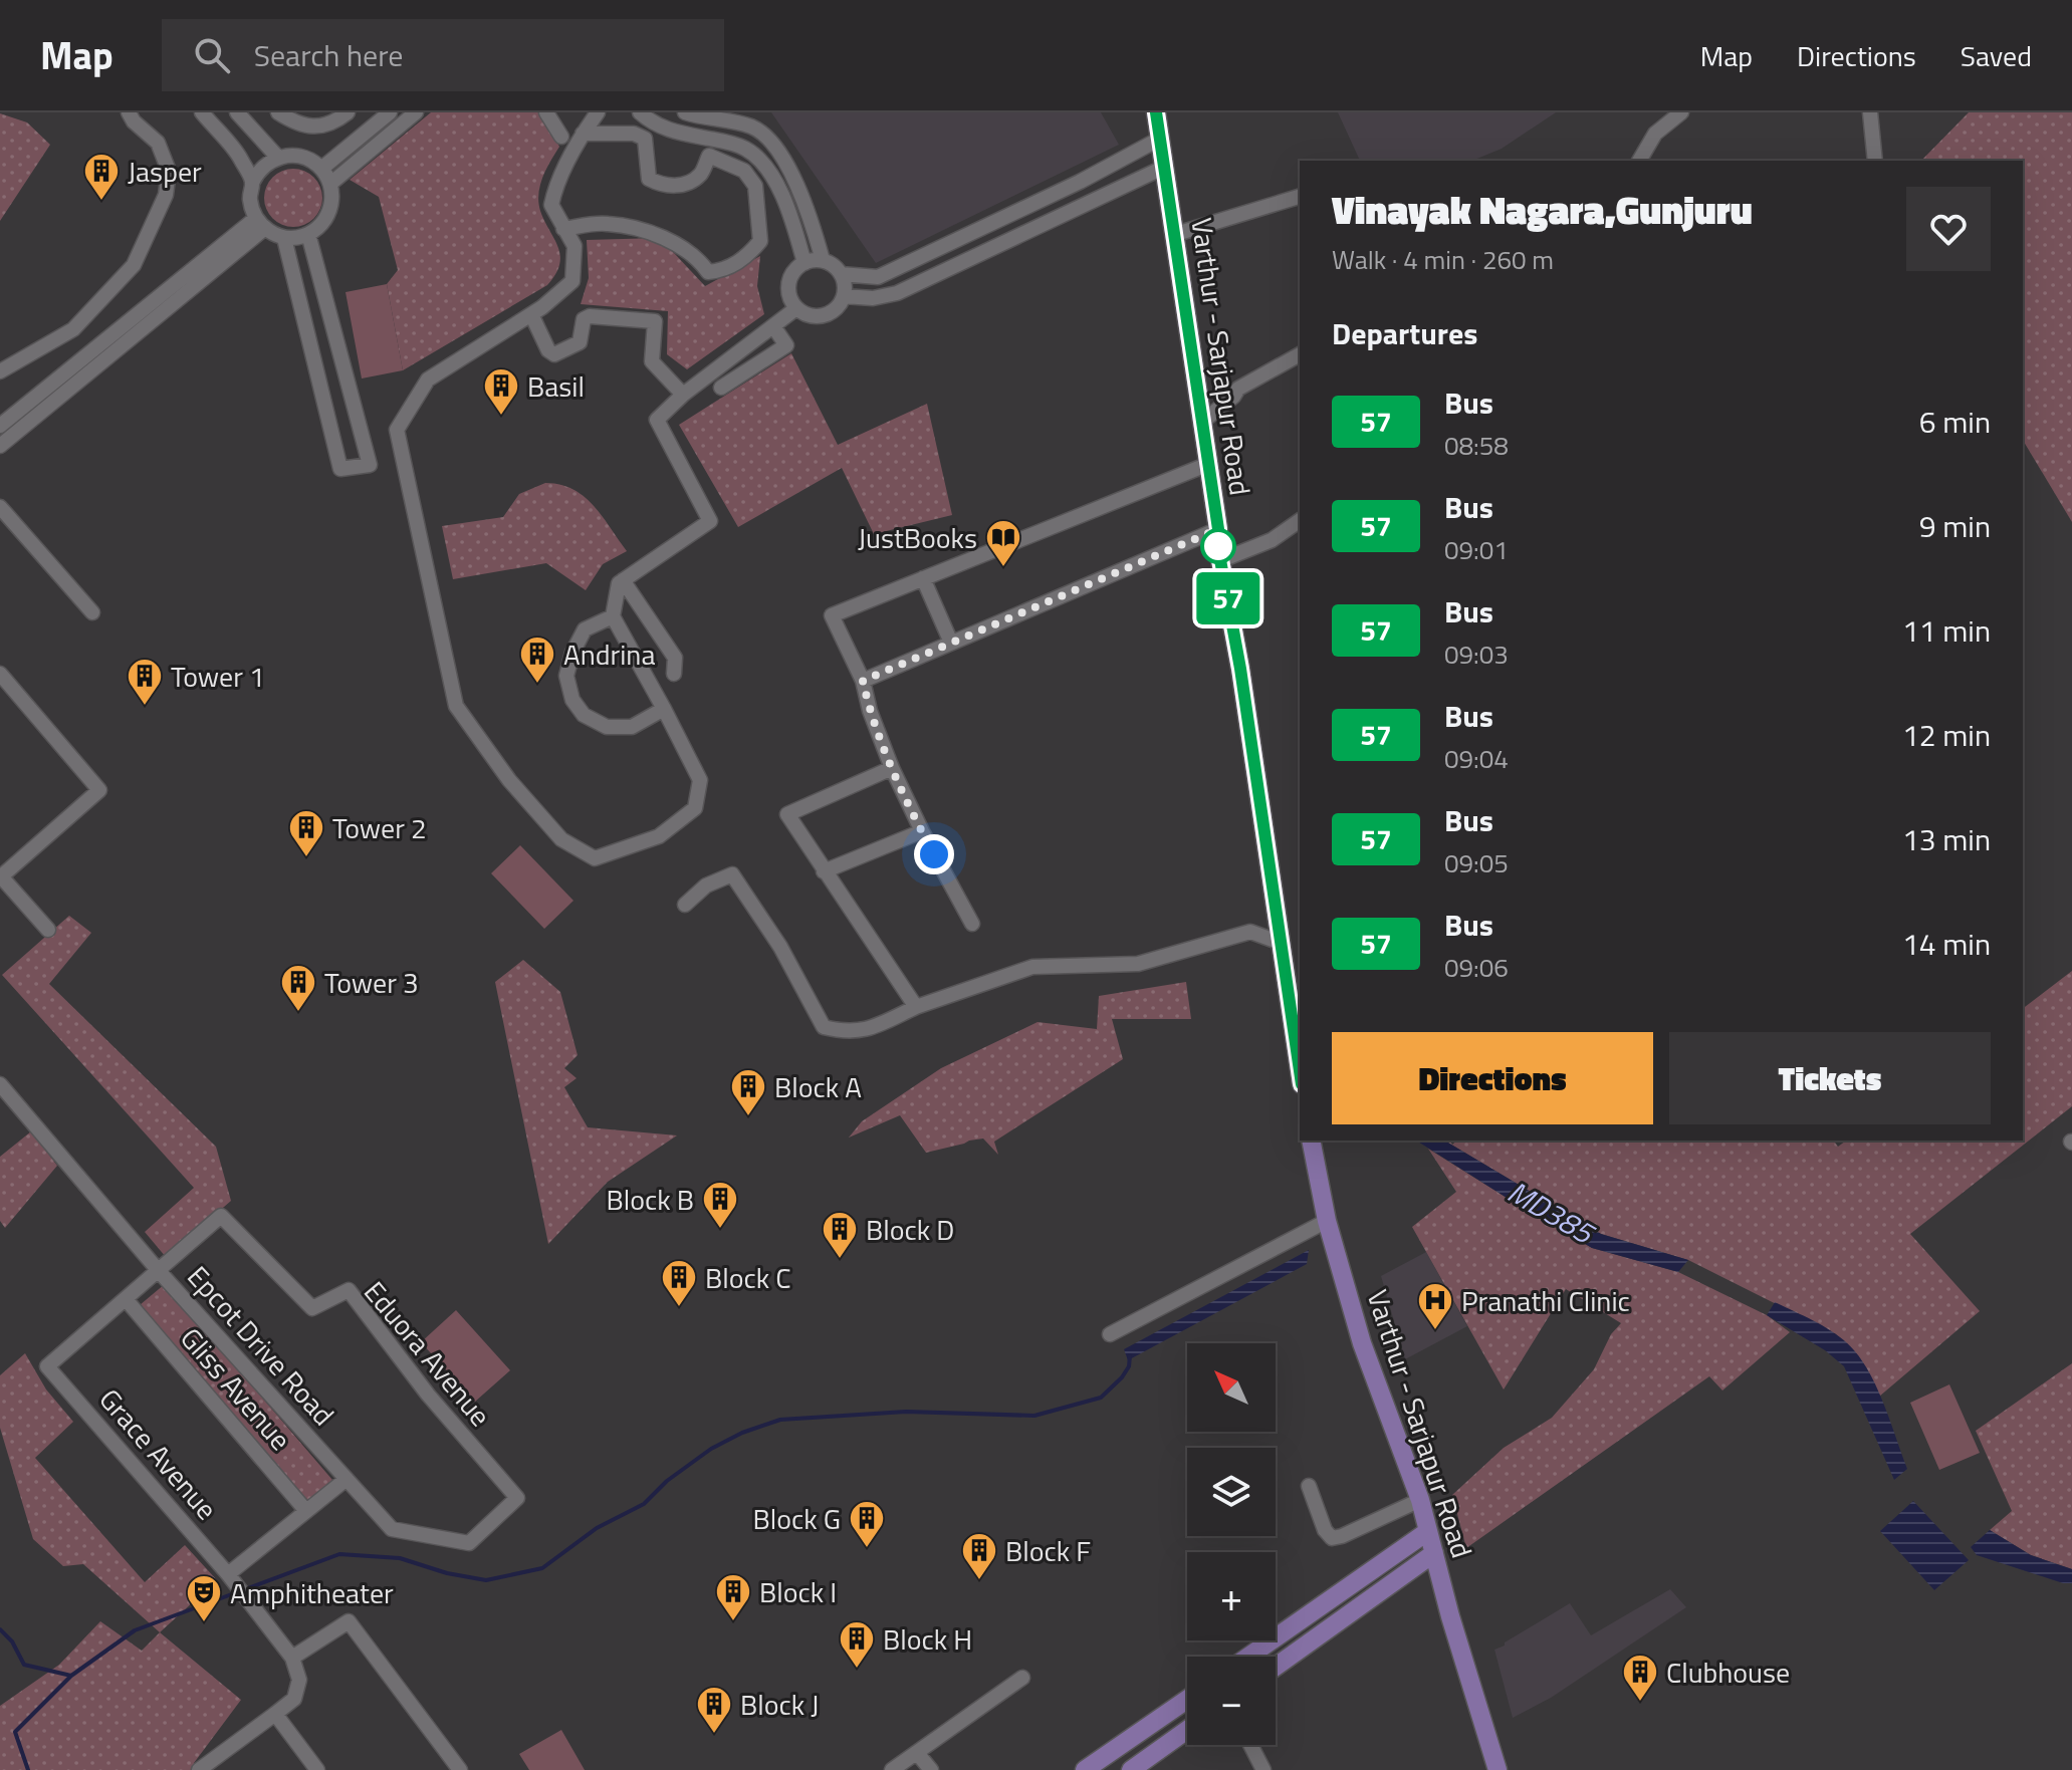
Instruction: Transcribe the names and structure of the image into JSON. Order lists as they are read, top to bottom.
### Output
{
  "streets": {
    "main road": ["Varthur - Sarjapur Road"],
    "street": [
      "Epcot Drive Road",
      "Eduora Avenue",
      "Gliss Avenue",
      "Grace Avenue"
    ]
  },
  "crossings": [
    ["Epcot Drive Road", "Eduora Avenue"],
    ["Gliss Avenue", "Grace Avenue"]
  ],
  "water": ["MD385"],
  "places": {
    "building": [
      "Jasper",
      "Basil",
      "Andrina",
      "Tower 1",
      "Tower 2",
      "Tower 3",
      "Block A",
      "Block B",
      "Block D",
      "Block C",
      "Block G",
      "Block F",
      "Block I",
      "Block H",
      "Clubhouse",
      "Block J"
    ],
    "library": ["JustBooks"],
    "hospital": ["Pranathi Clinic"],
    "theatre": ["Amphitheater"]
  },
  "lines": ["bus line 57"],
  "north": "top left",
  "page": {
    "header": "Map",
    "search": "Search here",
    "nav": ["Map", "Directions", "Saved"],
    "on_map": "57",
    "heading": [
      ["Vinayak Nagara,Gunjuru", "Walk · 4 min · 260 m"],
      "Departures"
    ],
    "list": [
      {
        "mark": "57",
        "name": "Bus",
        "note": "08:58",
        "value": "6 min"
      },
      {
        "mark": "57",
        "name": "Bus",
        "note": "09:01",
        "value": "9 min"
      },
      {
        "mark": "57",
        "name": "Bus",
        "note": "09:03",
        "value": "11 min"
      },
      {
        "mark": "57",
        "name": "Bus",
        "note": "09:04",
        "value": "12 min"
      },
      {
        "mark": "57",
        "name": "Bus",
        "note": "09:05",
        "value": "13 min"
      },
      {
        "mark": "57",
        "name": "Bus",
        "note": "09:06",
        "value": "14 min"
      }
    ],
    "buttons": ["Directions", "Tickets"],
    "map_buttons": ["+", "−"]
  }
}
